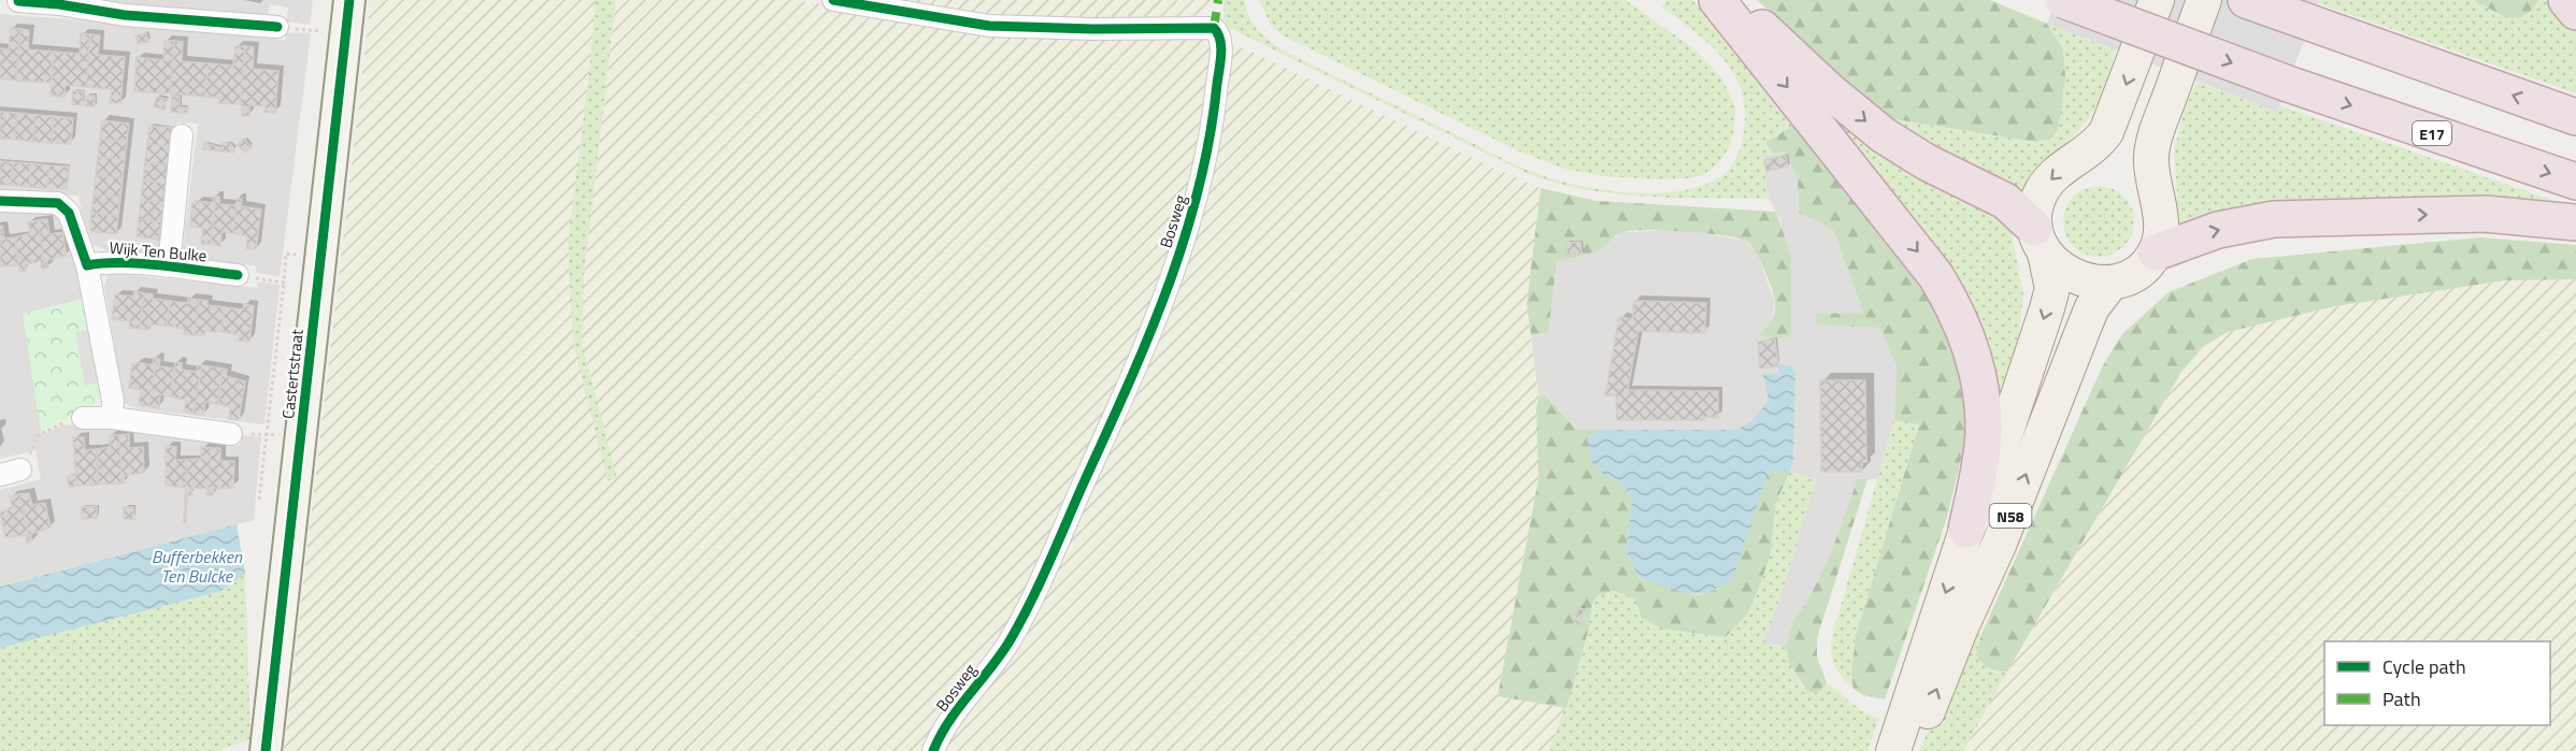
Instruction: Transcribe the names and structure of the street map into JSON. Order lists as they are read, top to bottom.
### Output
{
  "streets": {
    "highway": ["E17"],
    "main road": ["Castertstraat", "N58"],
    "street": ["Bosweg", "Wijk Ten Bulke"]
  },
  "water": ["Bufferbekken Ten Bulcke"],
  "legend": ["Cycle path", "Path"]
}
